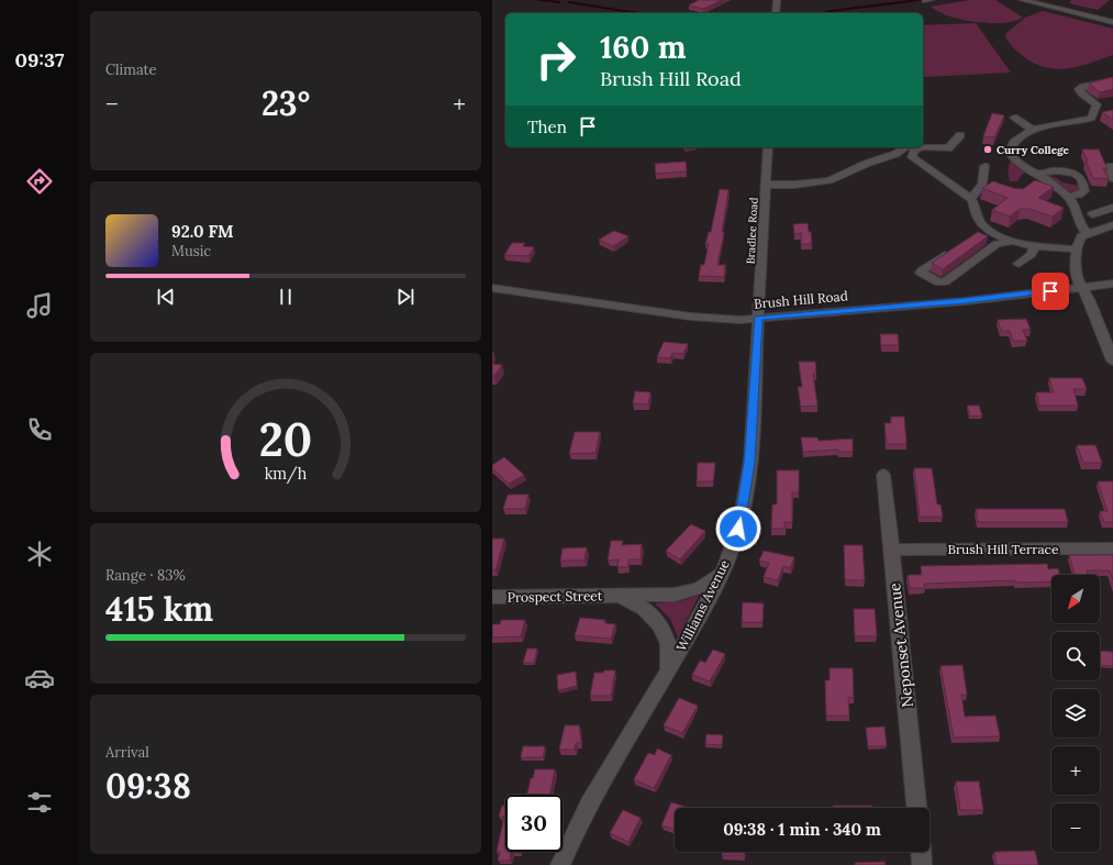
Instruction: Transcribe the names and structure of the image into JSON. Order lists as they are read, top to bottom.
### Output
{
  "streets": {
    "street": [
      "Bradlee Road",
      "Brush Hill Road",
      "Brush Hill Terrace",
      "Prospect Street",
      "Williams Avenue",
      "Neponset Avenue"
    ]
  },
  "crossings": [
    ["Bradlee Road", "Brush Hill Road"],
    ["Bradlee Road", "Williams Avenue"],
    ["Brush Hill Road", "Williams Avenue"],
    ["Brush Hill Terrace", "Neponset Avenue"],
    ["Prospect Street", "Williams Avenue"]
  ],
  "places": ["Curry College"],
  "north": "bottom left",
  "page": {
    "tabs": "09:37",
    "tile": [
      "Climate",
      ["Range · 83%", "415 km"],
      ["Arrival", "09:38"]
    ],
    "turn": ["160 m", "Brush Hill Road"],
    "heat": ["−", "23°", "+"],
    "then": "Then",
    "song": ["92.0 FM", "Music"],
    "map_buttons": ["+", "−"],
    "limit": "30",
    "trip": "09:38 · 1 min · 340 m",
    "gauge": ["20", "km/h"]
  }
}
